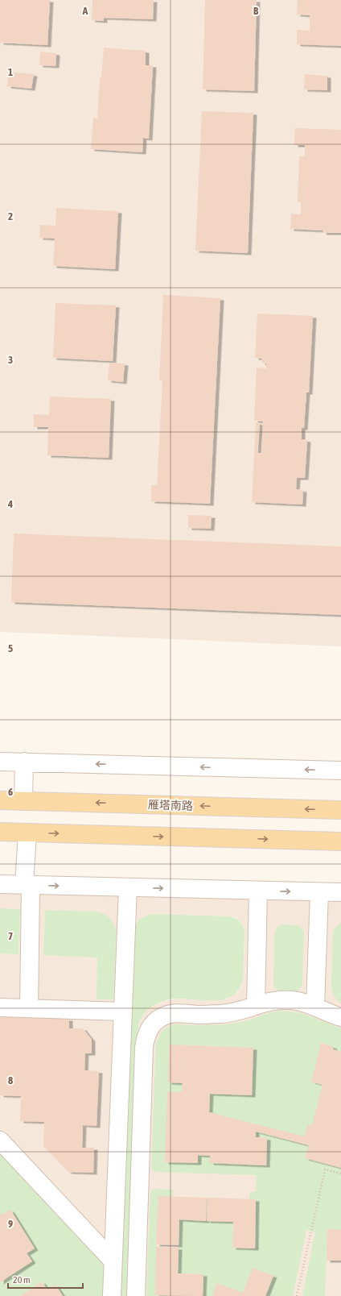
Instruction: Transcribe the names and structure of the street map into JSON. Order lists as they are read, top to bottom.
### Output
{
  "streets": {
    "main road": ["雁塔南路"]
  },
  "scale_bar": "20 m",
  "grid": {
    "columns": ["A", "B"],
    "rows": [
      "1",
      "2",
      "3",
      "4",
      "5",
      "6",
      "7",
      "8",
      "9"
    ]
  }
}
